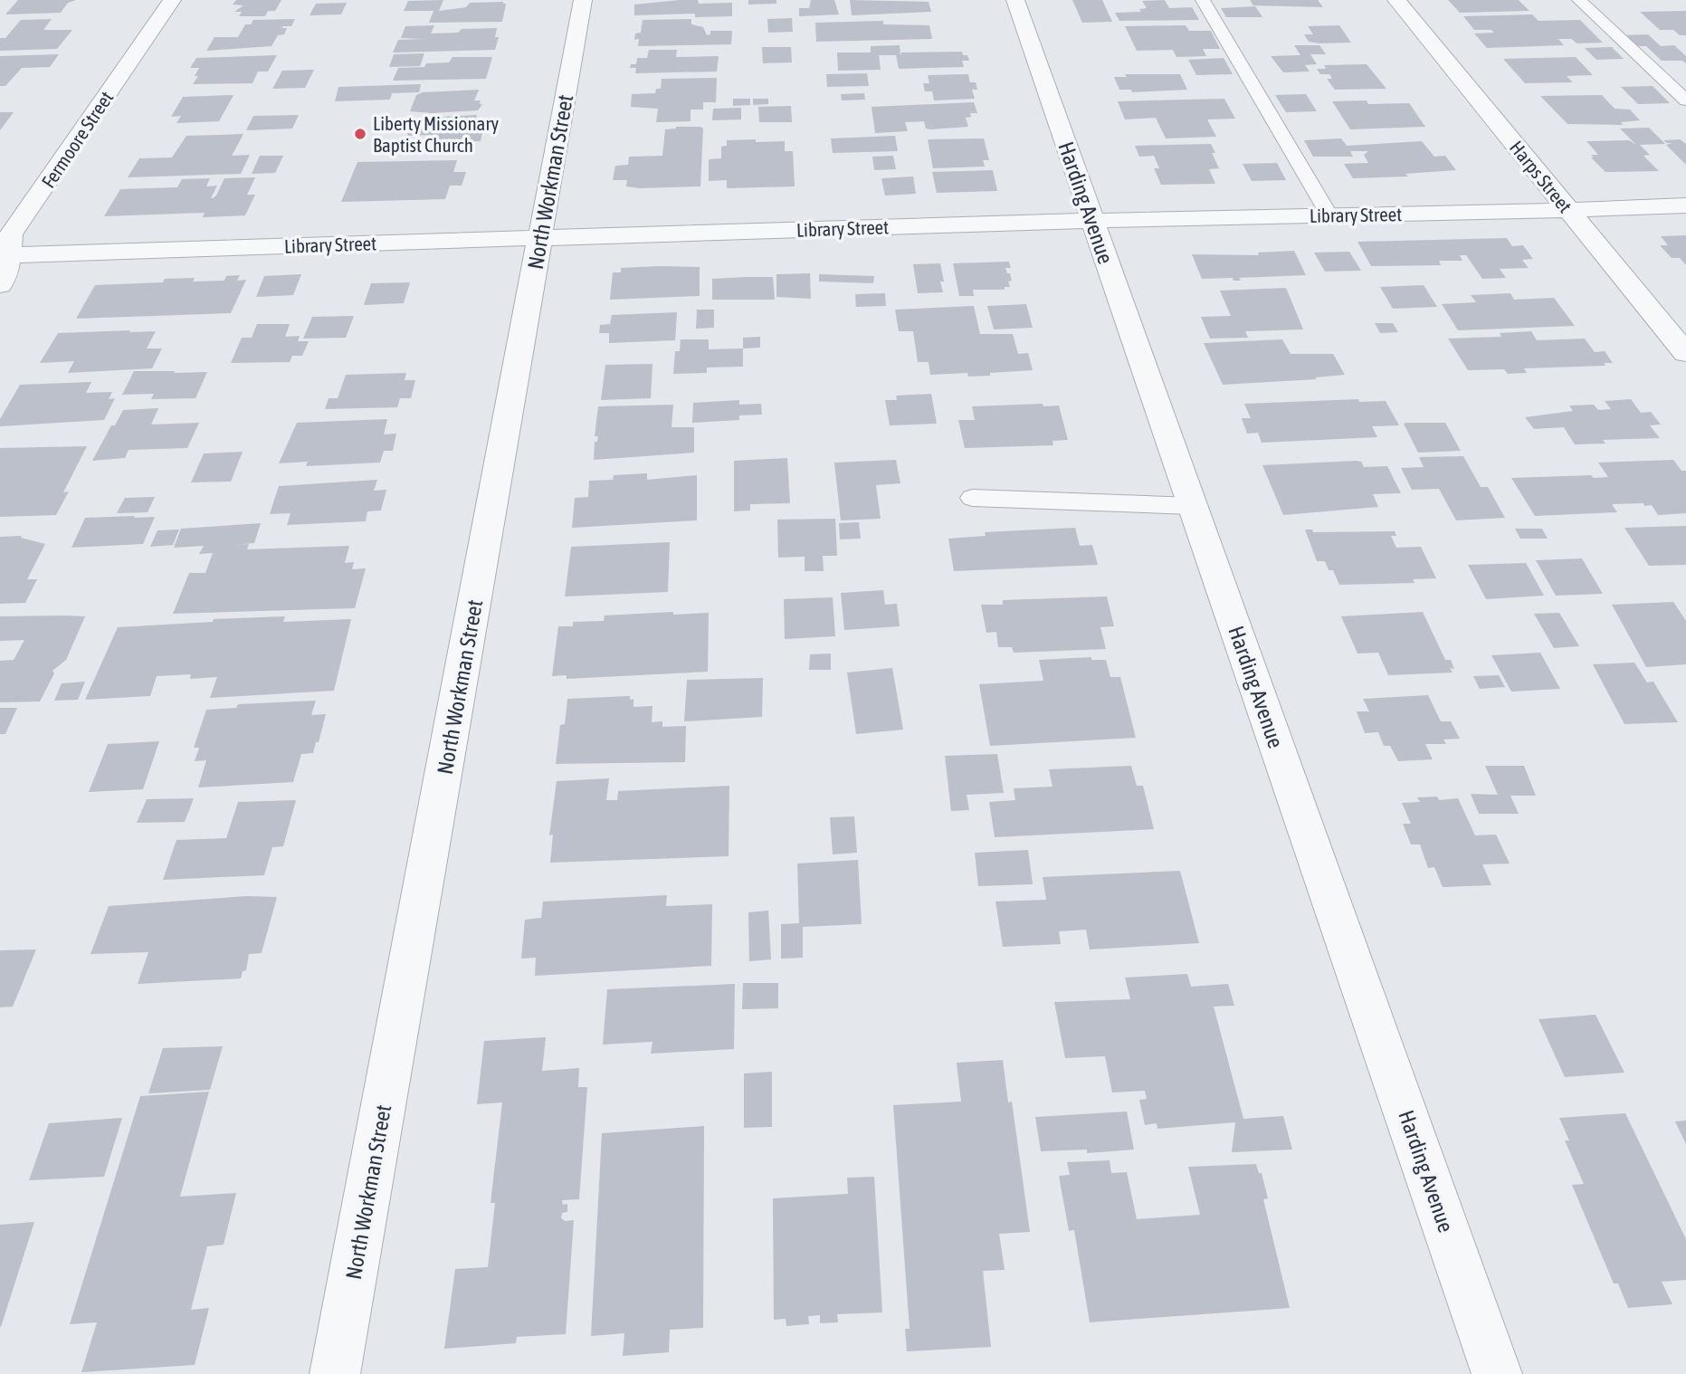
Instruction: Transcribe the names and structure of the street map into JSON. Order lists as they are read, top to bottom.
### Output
{
  "streets": {
    "street": [
      "Fermoore Street",
      "Harps Street",
      "North Workman Street",
      "Harding Avenue",
      "Library Street"
    ]
  },
  "crossings": [
    ["Fermoore Street", "Library Street"],
    ["Harps Street", "Library Street"],
    ["North Workman Street", "Library Street"],
    ["Harding Avenue", "Library Street"]
  ],
  "places": ["Liberty Missionary Baptist Church"]
}
